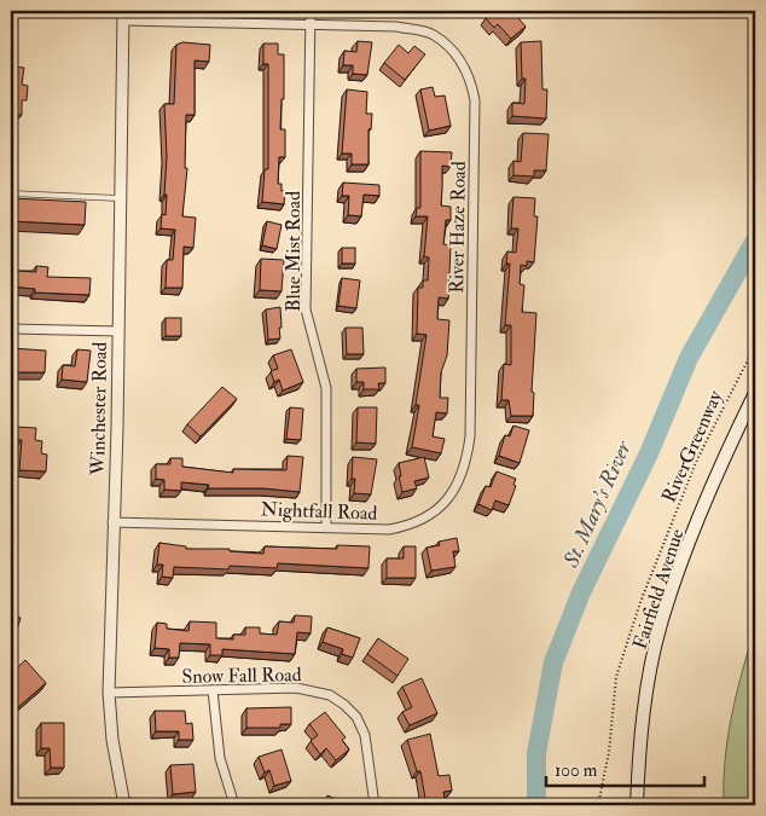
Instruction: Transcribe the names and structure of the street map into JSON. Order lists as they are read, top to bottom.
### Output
{
  "streets": {
    "main road": ["Fairfield Avenue"],
    "street": [
      "River Haze Road",
      "Blue Mist Road",
      "Winchester Road",
      "Nightfall Road",
      "Snow Fall Road"
    ],
    "path": ["RiverGreenway"]
  },
  "crossings": [
    ["River Haze Road", "Blue Mist Road"],
    ["River Haze Road", "Nightfall Road"],
    ["Blue Mist Road", "Nightfall Road"],
    ["Winchester Road", "Nightfall Road"],
    ["Winchester Road", "Snow Fall Road"]
  ],
  "water": ["St. Mary's River"],
  "scale_bar": "100 m"
}
